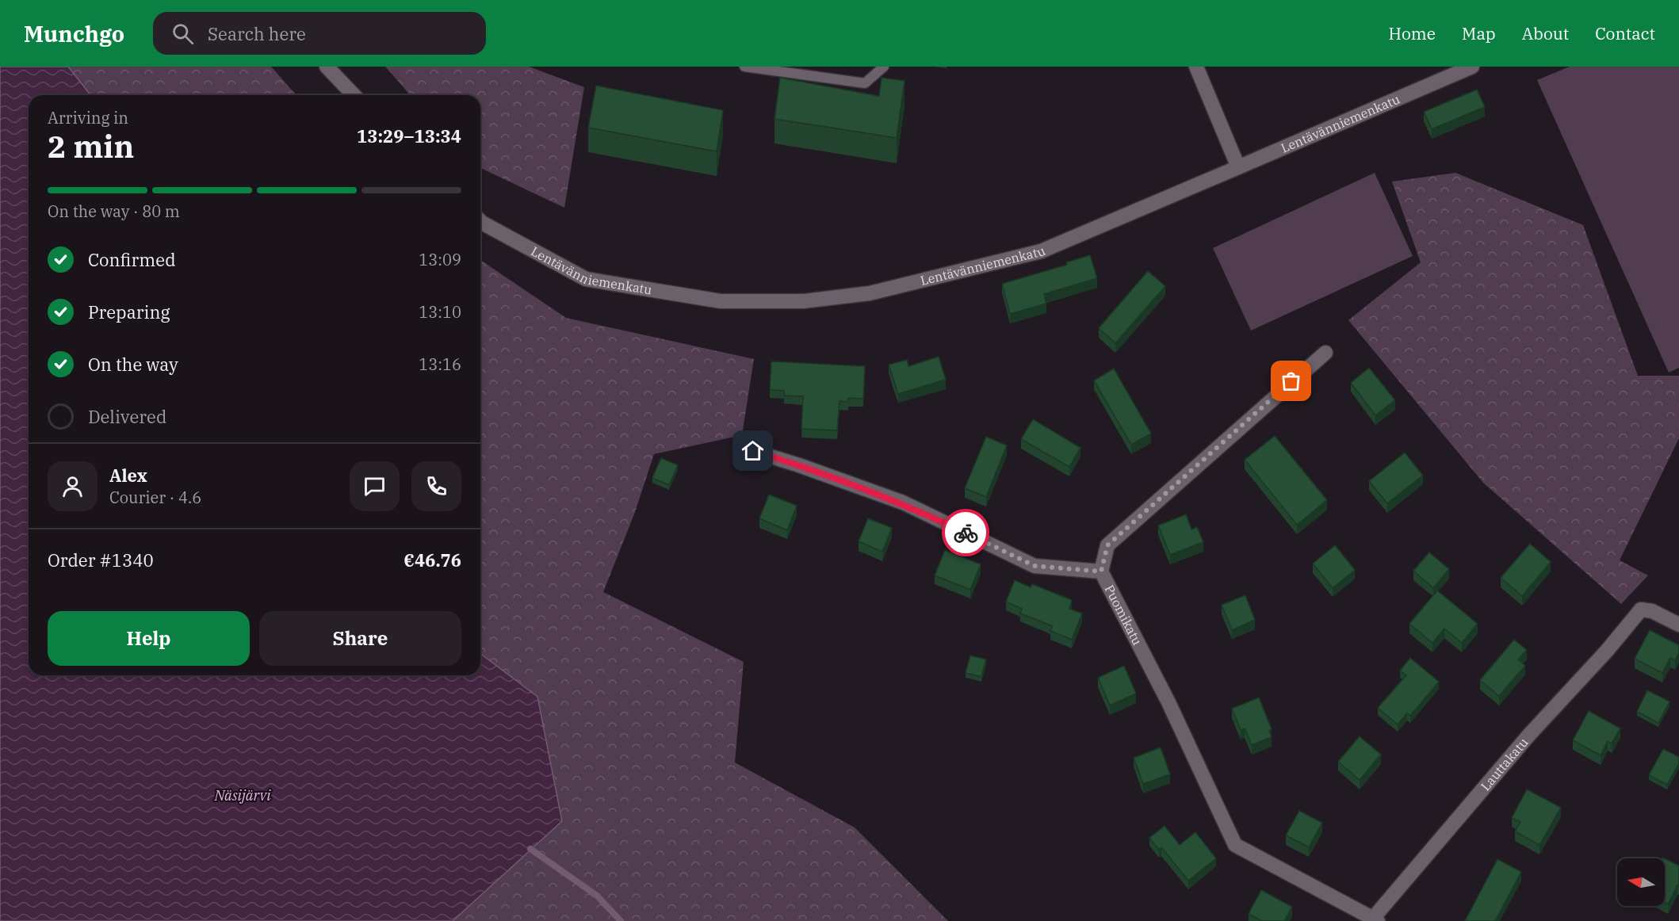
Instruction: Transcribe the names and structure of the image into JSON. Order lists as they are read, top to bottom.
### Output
{
  "streets": {
    "street": ["Lentävänniemenkatu", "Puomikatu", "Lauttakatu"]
  },
  "crossings": [
    ["Puomikatu", "Lauttakatu"]
  ],
  "water": ["Näsijärvi"],
  "north": "left",
  "page": {
    "header": "Munchgo",
    "search": "Search here",
    "nav": [
      "Home",
      "Map",
      "About",
      "Contact"
    ],
    "heading": ["2 min", "Arriving in", "13:29–13:34"],
    "panel": [
      "Alex",
      "Courier · 4.6",
      "Order #1340",
      "€46.76"
    ],
    "bar": "On the way · 80 m",
    "list": [
      ["Confirmed", "13:09"],
      ["Preparing", "13:10"],
      ["On the way", "13:16"],
      "Delivered"
    ],
    "buttons": ["Help", "Share"]
  }
}
